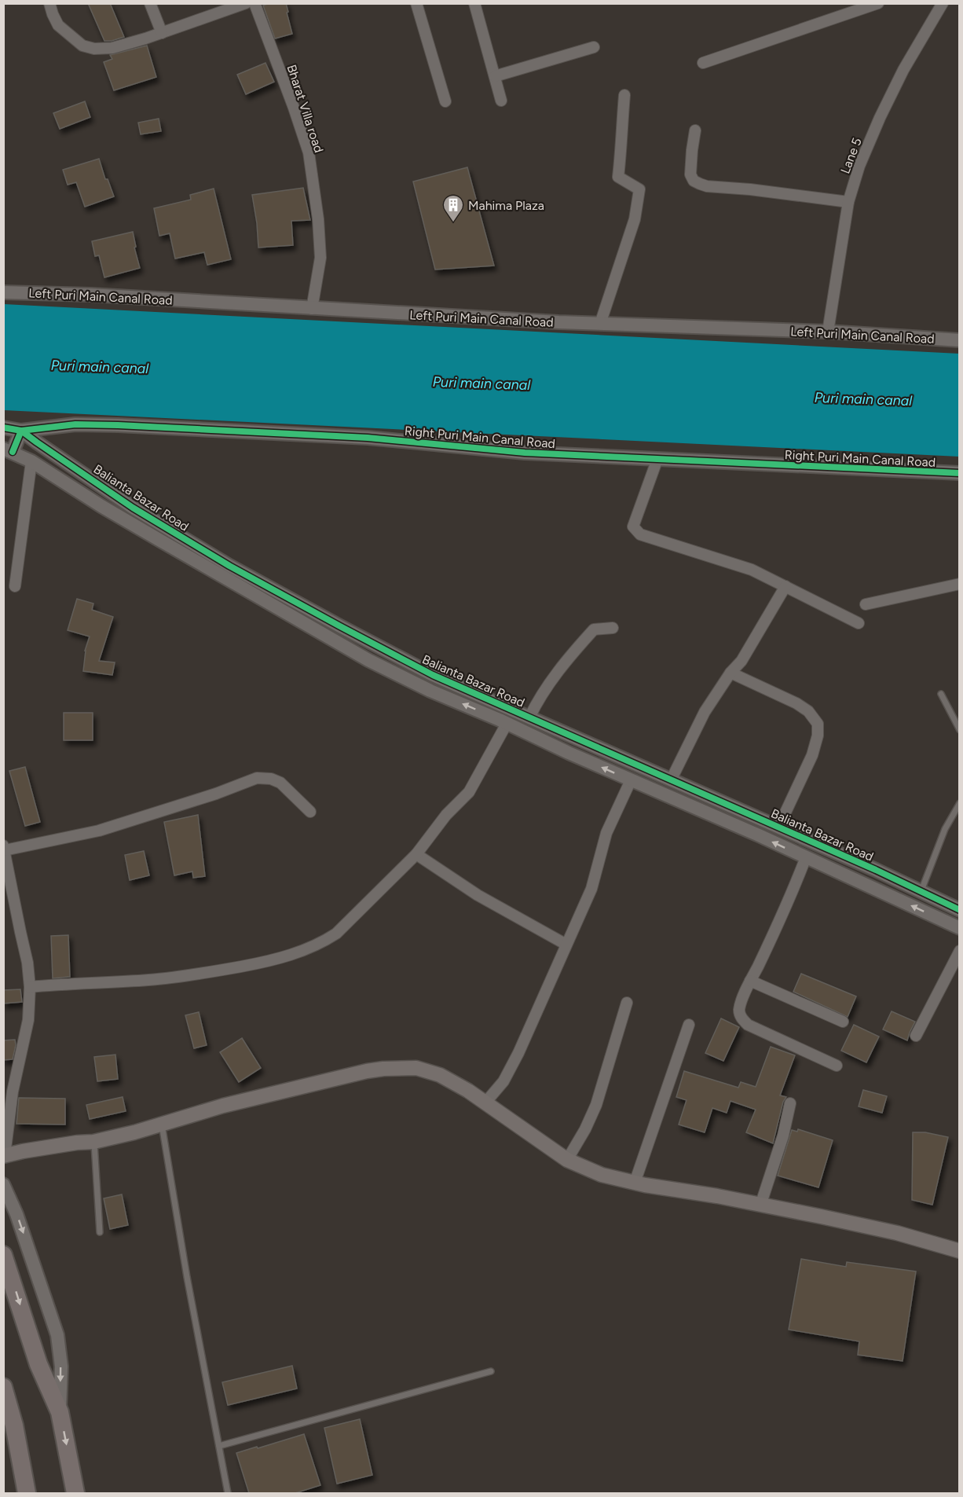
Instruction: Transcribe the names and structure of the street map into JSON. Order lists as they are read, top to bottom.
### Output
{
  "streets": {
    "street": [
      "Bharat Villa road",
      "Lane 5",
      "Left Puri Main Canal Road",
      "Right Puri Main Canal Road",
      "Balianta Bazar Road"
    ]
  },
  "crossings": [
    ["Bharat Villa road", "Left Puri Main Canal Road"],
    ["Lane 5", "Left Puri Main Canal Road"],
    ["Right Puri Main Canal Road", "Balianta Bazar Road"]
  ],
  "water": ["Puri main canal"],
  "places": {
    "building": ["Mahima Plaza"]
  }
}
